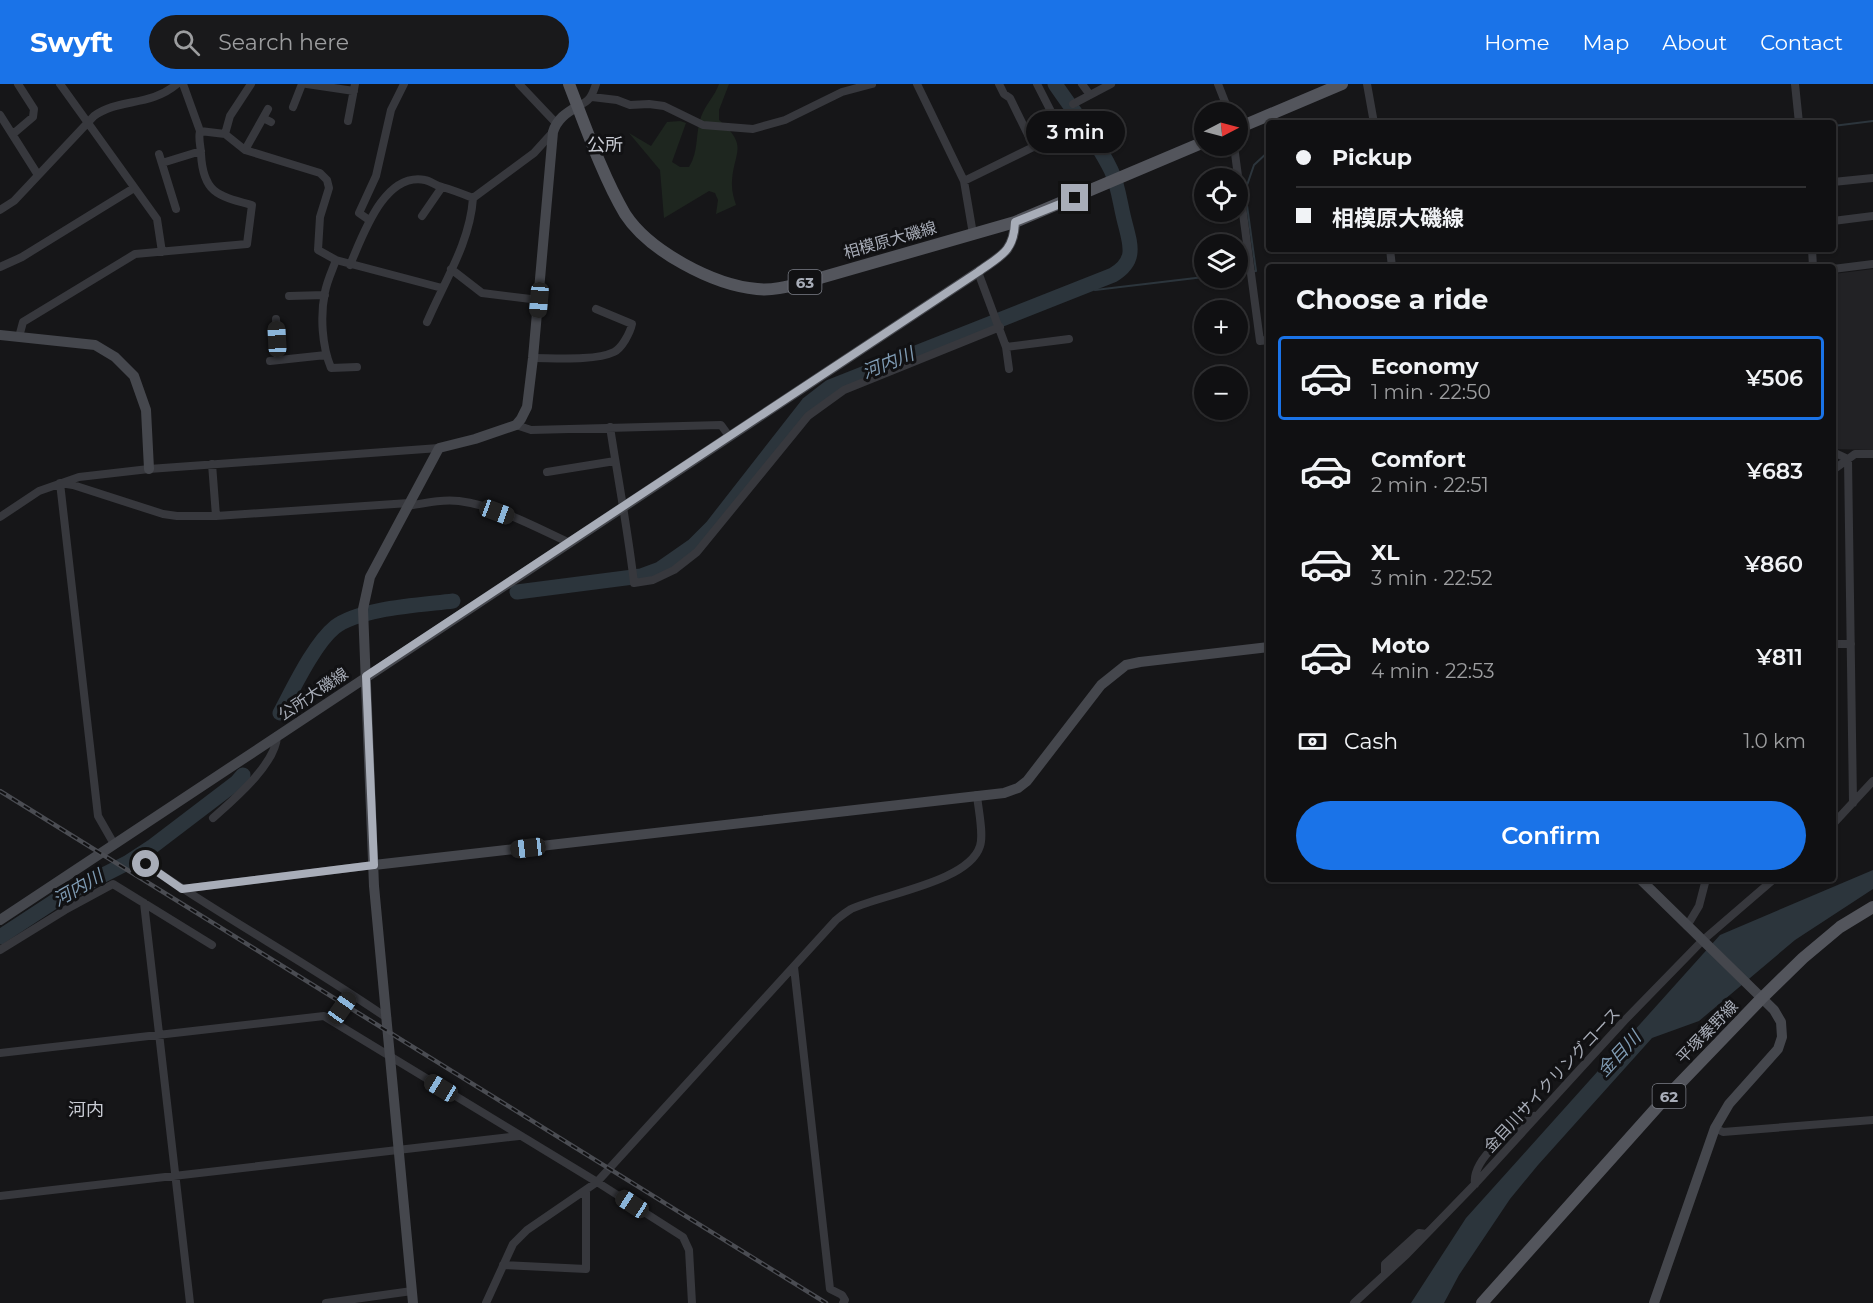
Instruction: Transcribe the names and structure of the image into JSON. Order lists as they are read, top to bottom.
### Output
{
  "streets": {
    "main road": [
      "相模原大磯線",
      "63",
      "平塚秦野線",
      "62"
    ],
    "street": ["公所大磯線", "金目川サイクリングコース"]
  },
  "crossings": [
    ["相模原大磯線", "公所大磯線"]
  ],
  "districts": ["公所", "河内"],
  "water": ["河内川", "金目川"],
  "north": "right",
  "page": {
    "header": "Swyft",
    "search": "Search here",
    "nav": [
      "Home",
      "Map",
      "About",
      "Contact"
    ],
    "map_buttons": ["+", "−"],
    "bubble": "3 min",
    "banner": ["Pickup", "相模原大磯線"],
    "heading": "Choose a ride",
    "list": [
      {
        "name": "Economy",
        "note": "1 min · 22:50",
        "value": "¥506"
      },
      {
        "name": "Comfort",
        "note": "2 min · 22:51",
        "value": "¥683"
      },
      {
        "name": "XL",
        "note": "3 min · 22:52",
        "value": "¥860"
      },
      {
        "name": "Moto",
        "note": "4 min · 22:53",
        "value": "¥811"
      }
    ],
    "pay": ["Cash", "1.0 km"],
    "buttons": "Confirm"
  }
}
